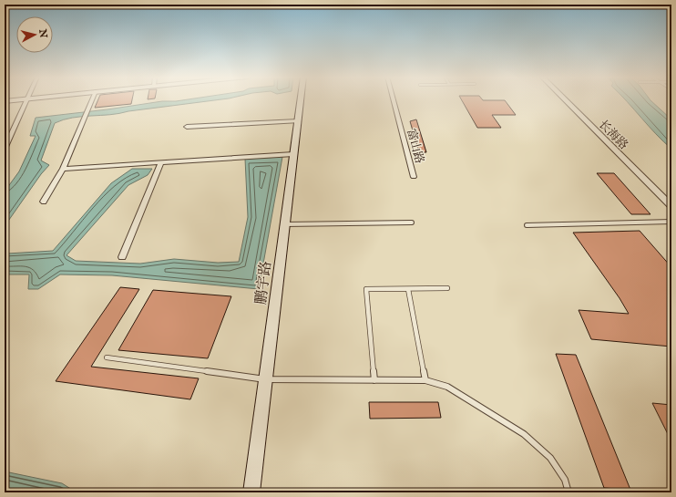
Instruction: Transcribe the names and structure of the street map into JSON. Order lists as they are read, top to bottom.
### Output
{
  "streets": {
    "main road": ["鹏宇路"],
    "street": ["长海路", "富山路"]
  },
  "north": "right"
}
